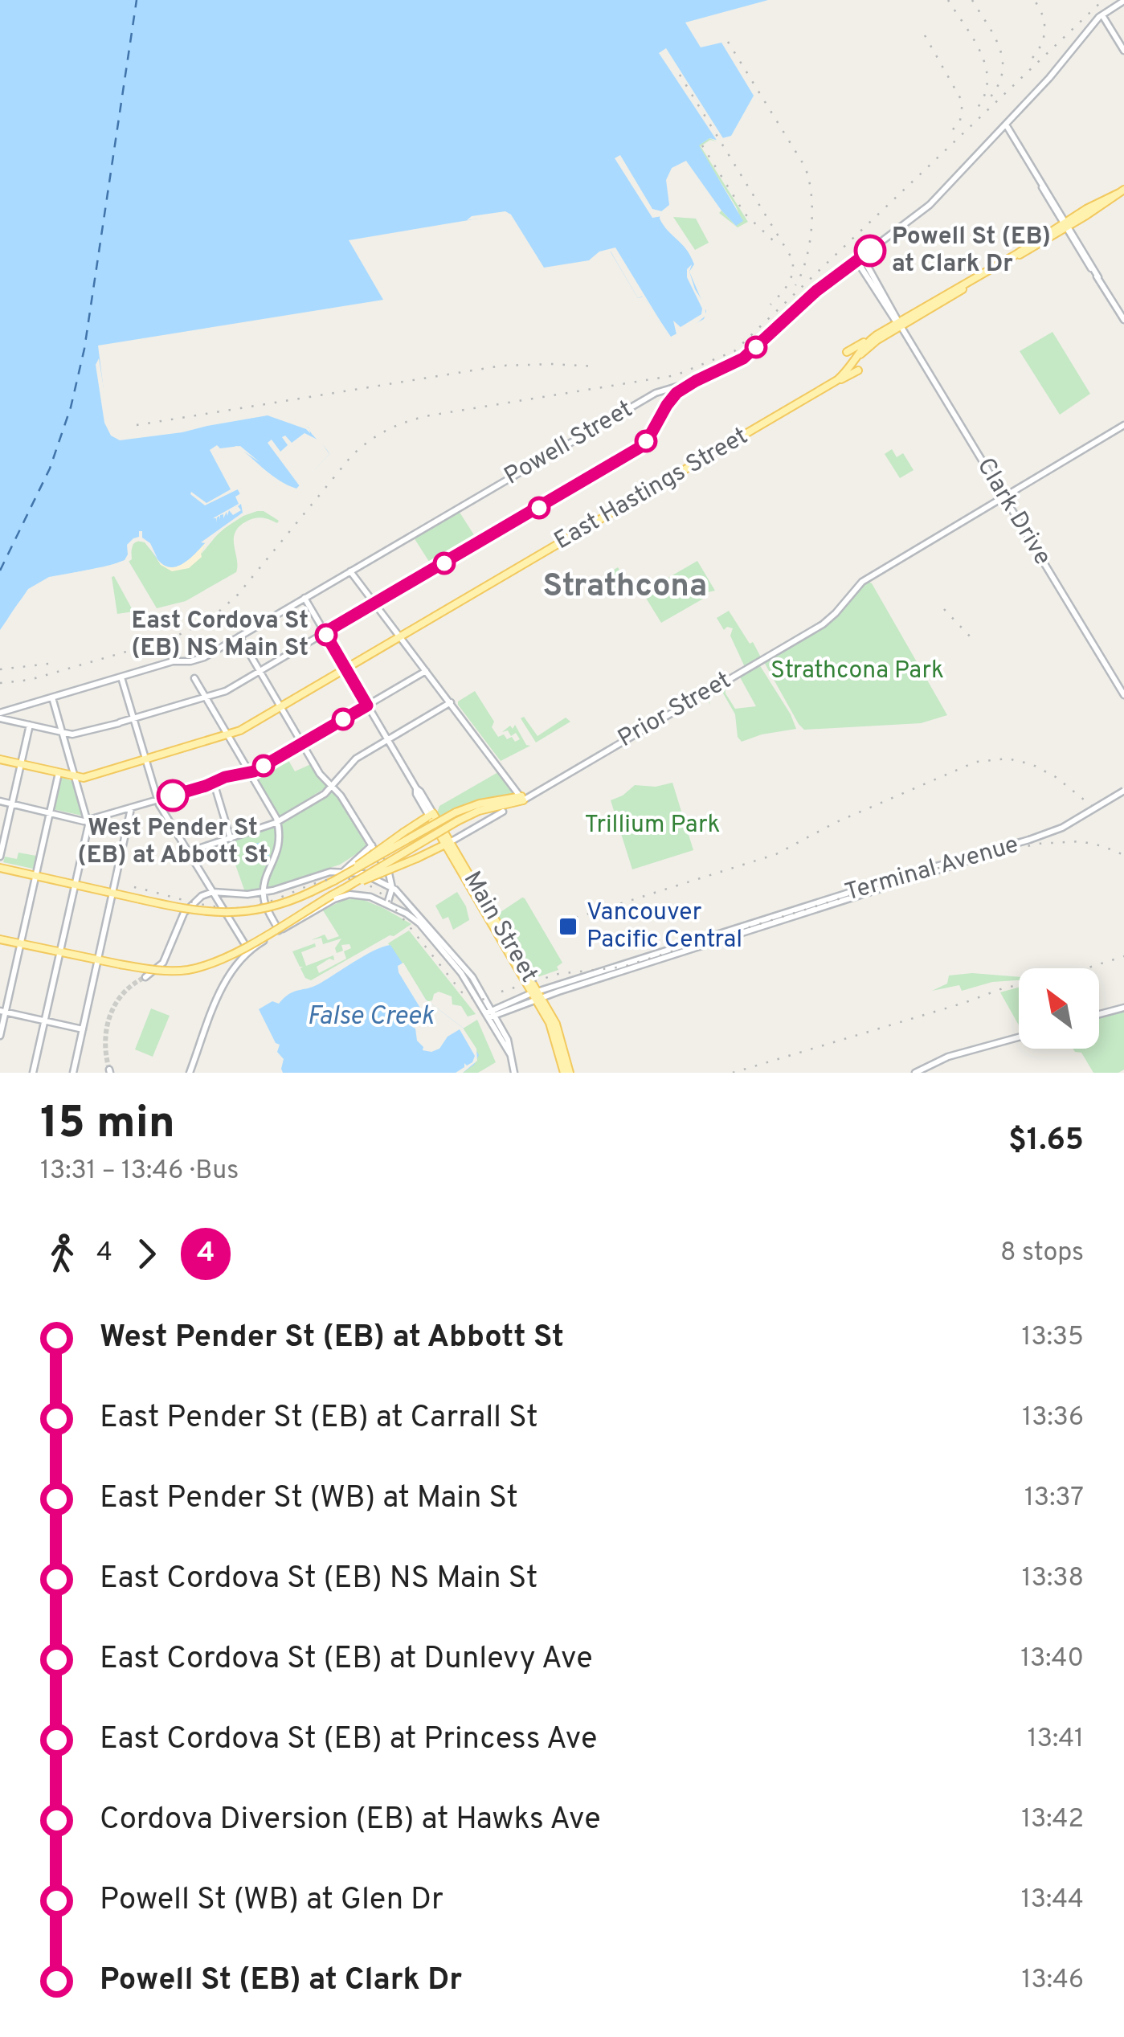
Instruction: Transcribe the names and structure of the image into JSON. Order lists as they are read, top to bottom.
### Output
{
  "streets": {
    "main road": [
      "Powell Street",
      "East Hastings Street",
      "Clark Drive",
      "Prior Street",
      "Terminal Avenue",
      "Main Street"
    ]
  },
  "crossings": [
    ["Powell Street", "Clark Drive"],
    ["Powell Street", "Main Street"],
    ["East Hastings Street", "Clark Drive"],
    ["East Hastings Street", "Main Street"],
    ["Clark Drive", "Prior Street"],
    ["Terminal Avenue", "Main Street"]
  ],
  "districts": ["Strathcona"],
  "water": ["False Creek"],
  "parks": ["Strathcona Park", "Trillium Park"],
  "places": {
    "other": ["Powell St (EB) at Clark Dr", "East Cordova St (EB) NS Main St", "West Pender St (EB) at Abbott St"],
    "transit": ["Vancouver Pacific Central"]
  },
  "lines": ["bus line 4"],
  "north": "top left",
  "page": {
    "heading": ["15 min", "13:31 – 13:46 · Bus", "$1.65"],
    "legs": ["4", "4", "8 stops"],
    "list": [
      {
        "name": "West Pender St (EB) at Abbott St",
        "value": "13:35"
      },
      {
        "name": "East Pender St (EB) at Carrall St",
        "value": "13:36"
      },
      {
        "name": "East Pender St (WB) at Main St",
        "value": "13:37"
      },
      {
        "name": "East Cordova St (EB) NS Main St",
        "value": "13:38"
      },
      {
        "name": "East Cordova St (EB) at Dunlevy Ave",
        "value": "13:40"
      },
      {
        "name": "East Cordova St (EB) at Princess Ave",
        "value": "13:41"
      },
      {
        "name": "Cordova Diversion (EB) at Hawks Ave",
        "value": "13:42"
      },
      {
        "name": "Powell St (WB) at Glen Dr",
        "value": "13:44"
      },
      {
        "name": "Powell St (EB) at Clark Dr",
        "value": "13:46"
      }
    ]
  }
}
